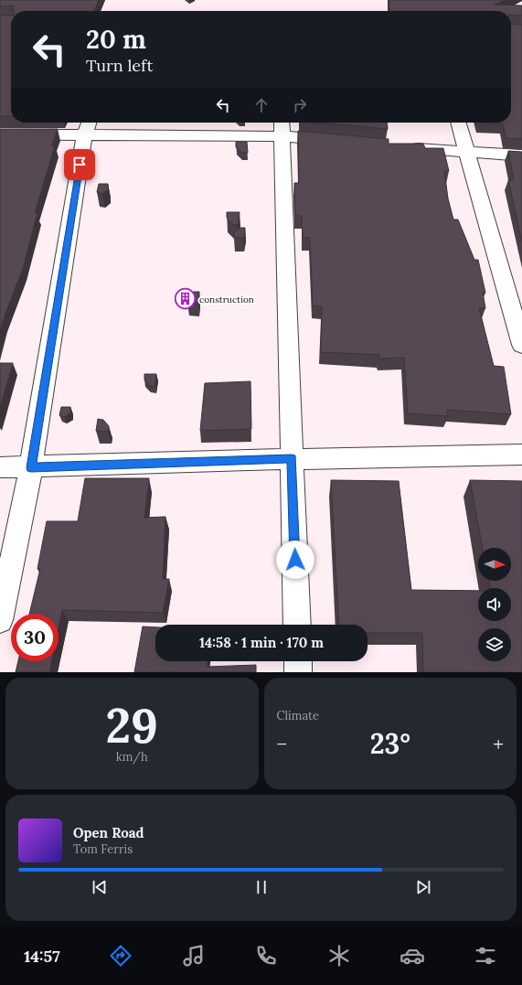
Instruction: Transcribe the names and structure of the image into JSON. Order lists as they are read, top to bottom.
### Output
{
  "places": {
    "building": ["construction"]
  },
  "north": "right",
  "page": {
    "turn": ["20 m", "Turn left"],
    "limit": "30",
    "trip": "14:58 · 1 min · 170 m",
    "tile": [
      ["29", "km/h"],
      "Climate"
    ],
    "heat": ["−", "23°", "+"],
    "song": ["Open Road", "Tom Ferris"],
    "tabs": "14:57"
  }
}
